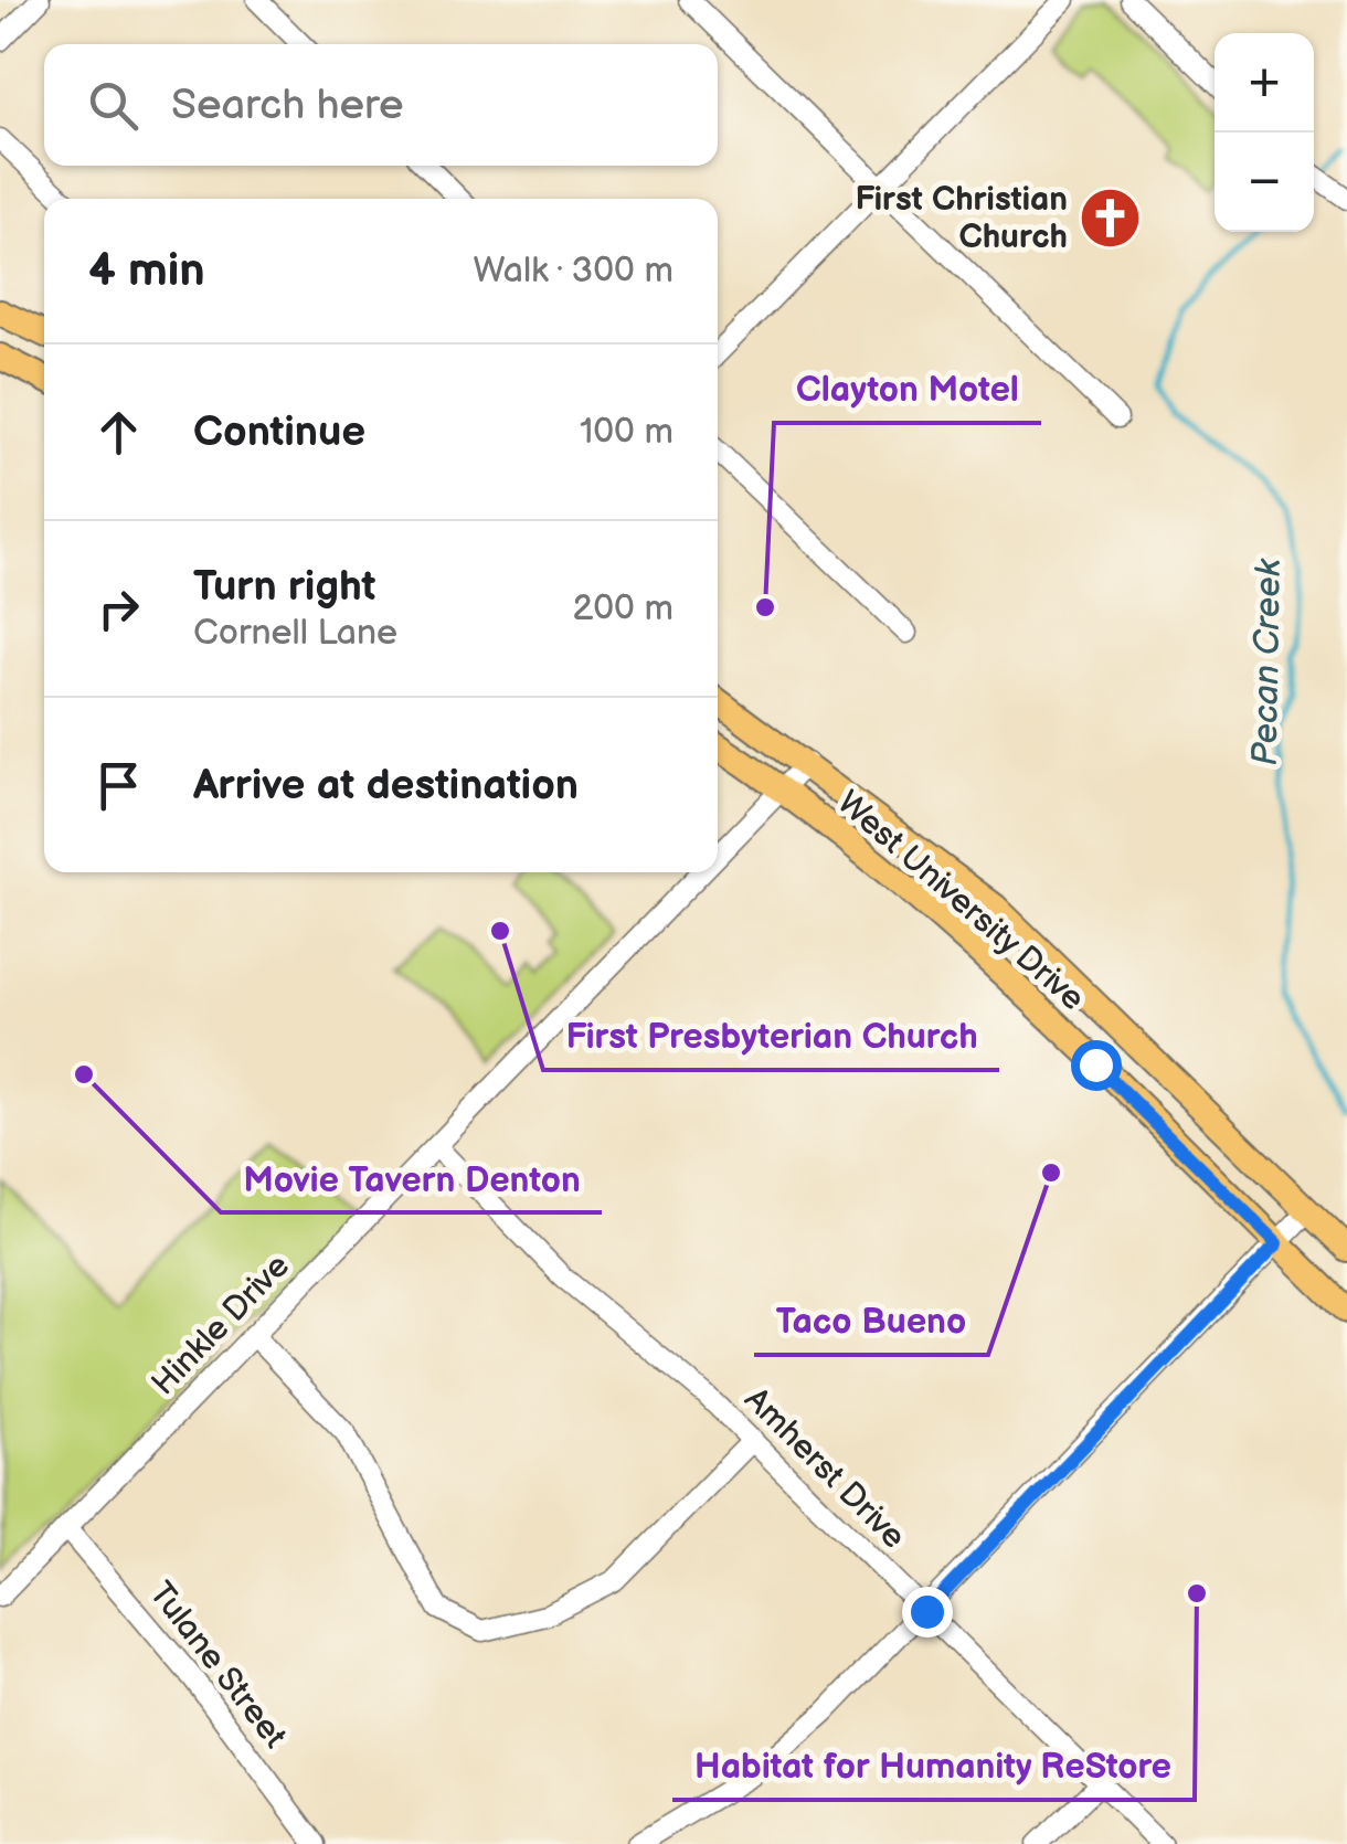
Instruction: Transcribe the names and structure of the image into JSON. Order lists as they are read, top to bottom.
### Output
{
  "streets": {
    "main road": ["West University Drive"],
    "street": ["Hinkle Drive", "Amherst Drive", "Tulane Street"]
  },
  "crossings": [
    ["West University Drive", "Hinkle Drive"],
    ["Hinkle Drive", "Amherst Drive"],
    ["Hinkle Drive", "Tulane Street"]
  ],
  "water": ["Pecan Creek"],
  "places": {
    "church": ["First Christian Church"],
    "other": [
      "Clayton Motel",
      "First Presbyterian Church",
      "Movie Tavern Denton",
      "Taco Bueno",
      "Habitat for Humanity ReStore"
    ]
  },
  "page": {
    "map_buttons": ["+", "−"],
    "search": "Search here",
    "heading": ["4 min", "Walk · 300 m"],
    "list": [
      ["Continue", "100 m"],
      ["Turn right", "Cornell Lane", "200 m"],
      "Arrive at destination"
    ]
  }
}
